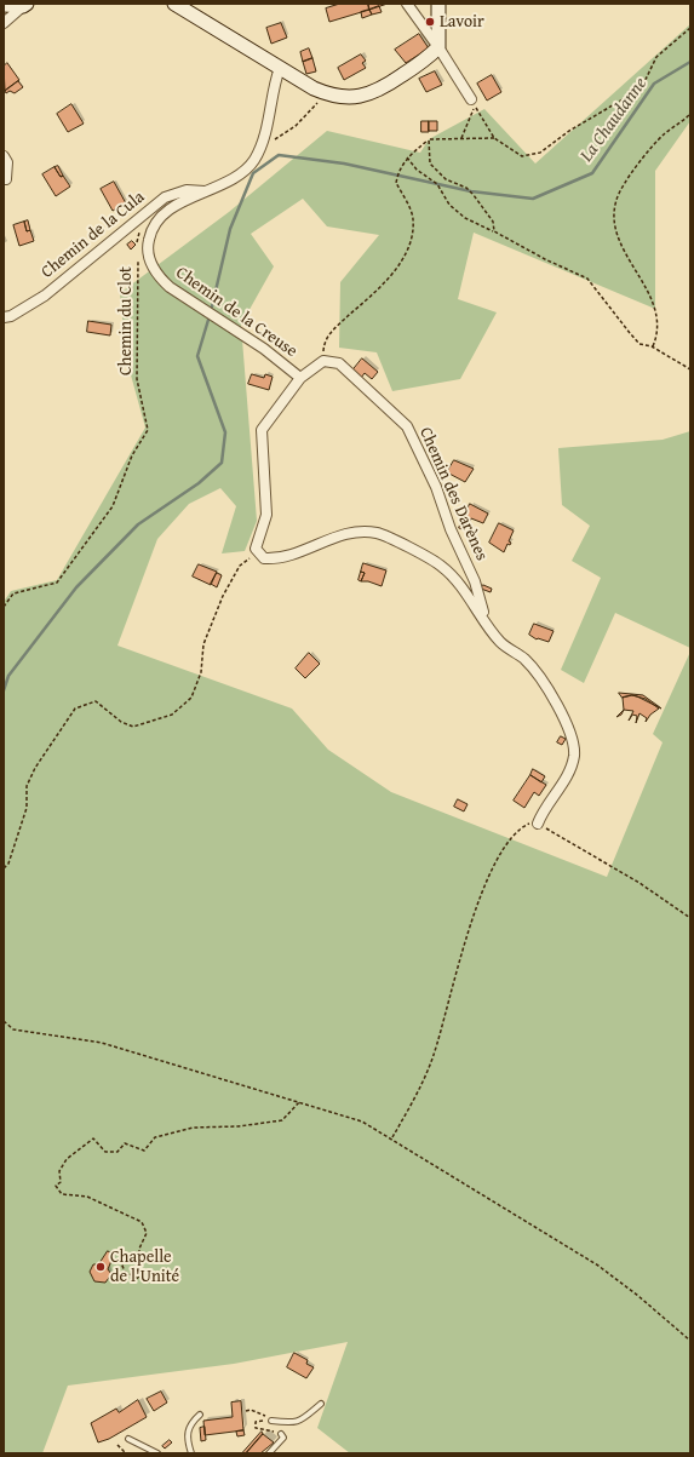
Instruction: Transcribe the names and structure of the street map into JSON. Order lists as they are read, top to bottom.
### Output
{
  "streets": {
    "street": ["Chemin de la Cula", "Chemin de la Creuse", "Chemin des Darènes"],
    "path": ["Chemin du Clot"]
  },
  "crossings": [
    ["Chemin de la Cula", "Chemin de la Creuse"]
  ],
  "water": ["La Chaudanne"],
  "places": ["Lavoir", "Chapelle de l'Unité"]
}
